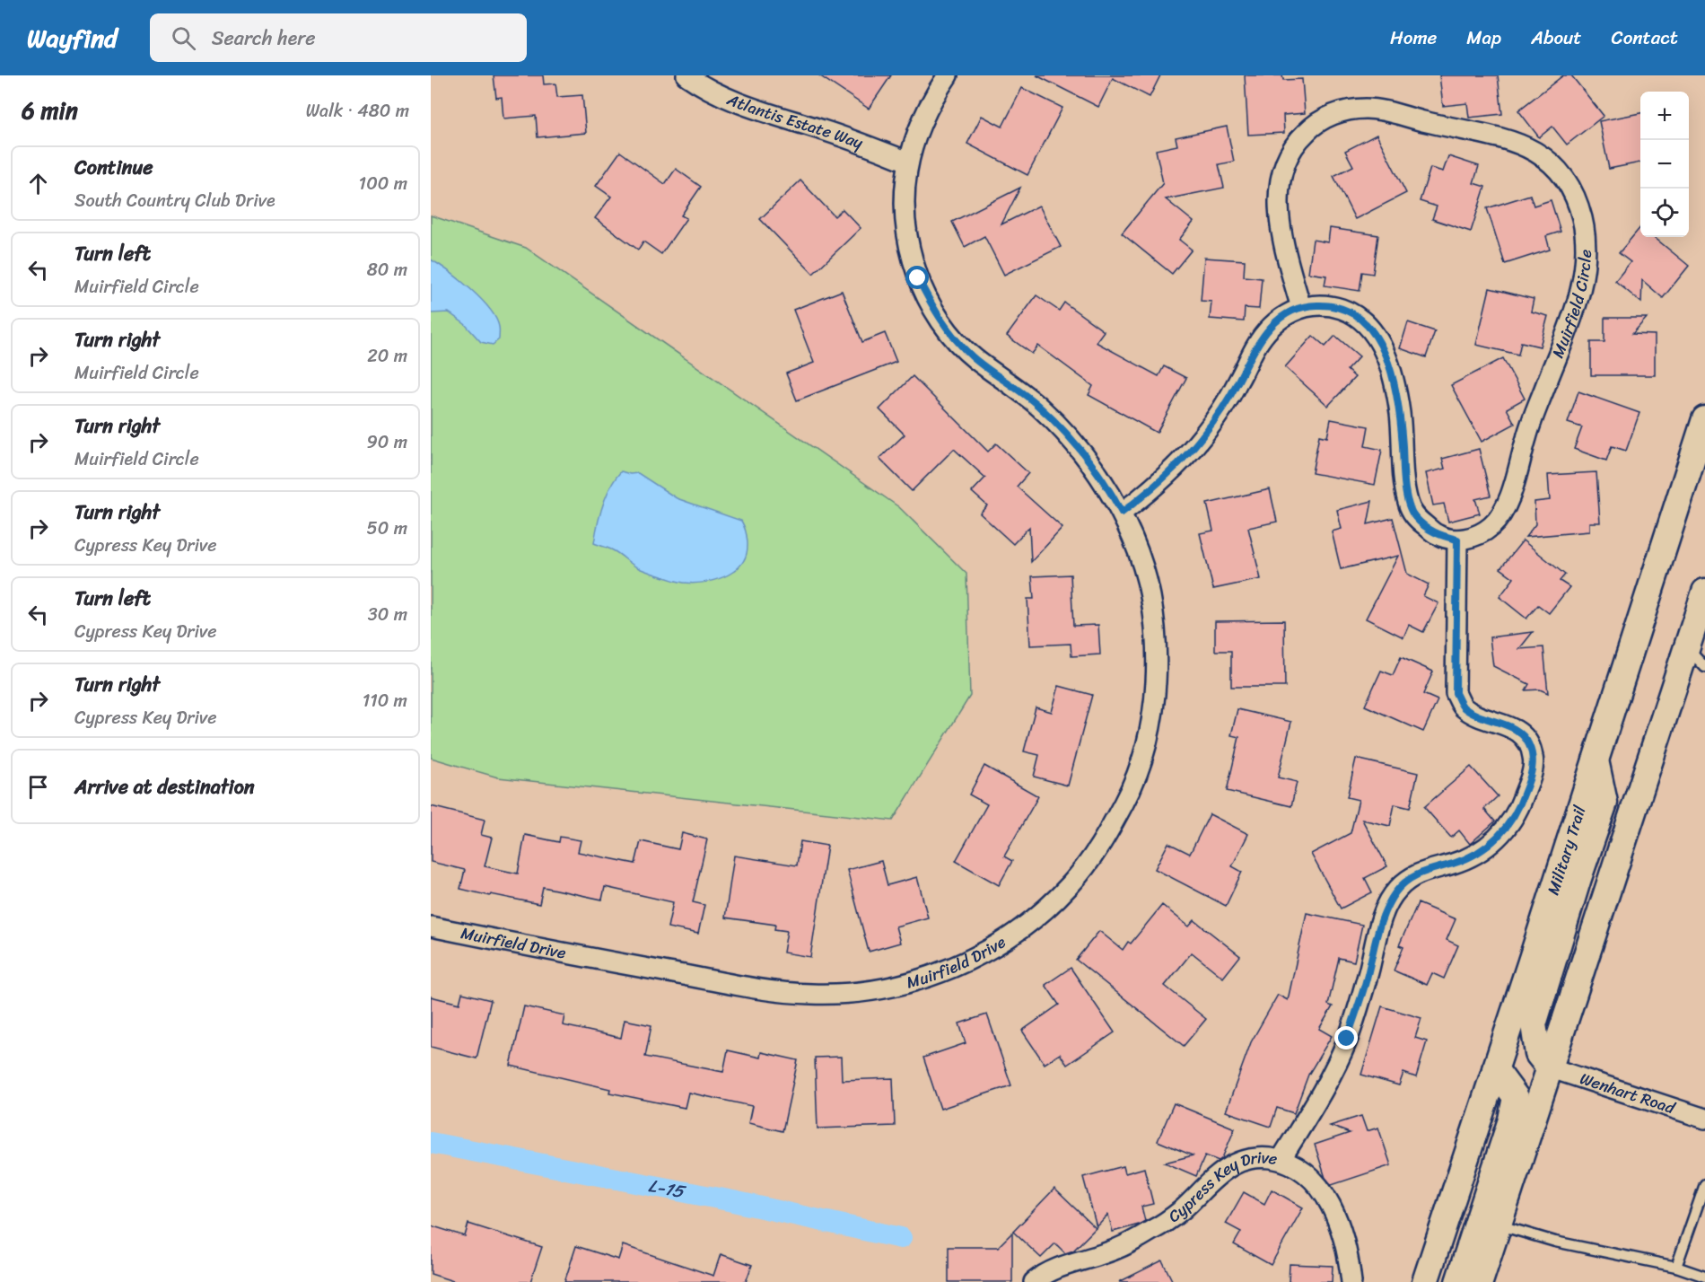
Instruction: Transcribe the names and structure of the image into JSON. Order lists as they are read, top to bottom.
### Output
{
  "streets": {
    "main road": ["Military Trail"],
    "street": [
      "Atlantis Estate Way",
      "Muirfield Circle",
      "Muirfield Drive",
      "Wenhart Road",
      "Cypress Key Drive"
    ]
  },
  "crossings": [
    ["Atlantis Estate Way", "Muirfield Drive"],
    ["Muirfield Circle", "Cypress Key Drive"]
  ],
  "water": ["L-15"],
  "page": {
    "header": "Wayfind",
    "search": "Search here",
    "nav": [
      "Home",
      "Map",
      "About",
      "Contact"
    ],
    "heading": ["6 min", "Walk · 480 m"],
    "map_buttons": ["+", "−"],
    "list": [
      ["Continue", "South Country Club Drive", "100 m"],
      ["Turn left", "Muirfield Circle", "80 m"],
      ["Turn right", "Muirfield Circle", "20 m"],
      ["Turn right", "Muirfield Circle", "90 m"],
      ["Turn right", "Cypress Key Drive", "50 m"],
      ["Turn left", "Cypress Key Drive", "30 m"],
      ["Turn right", "Cypress Key Drive", "110 m"],
      "Arrive at destination"
    ]
  }
}
